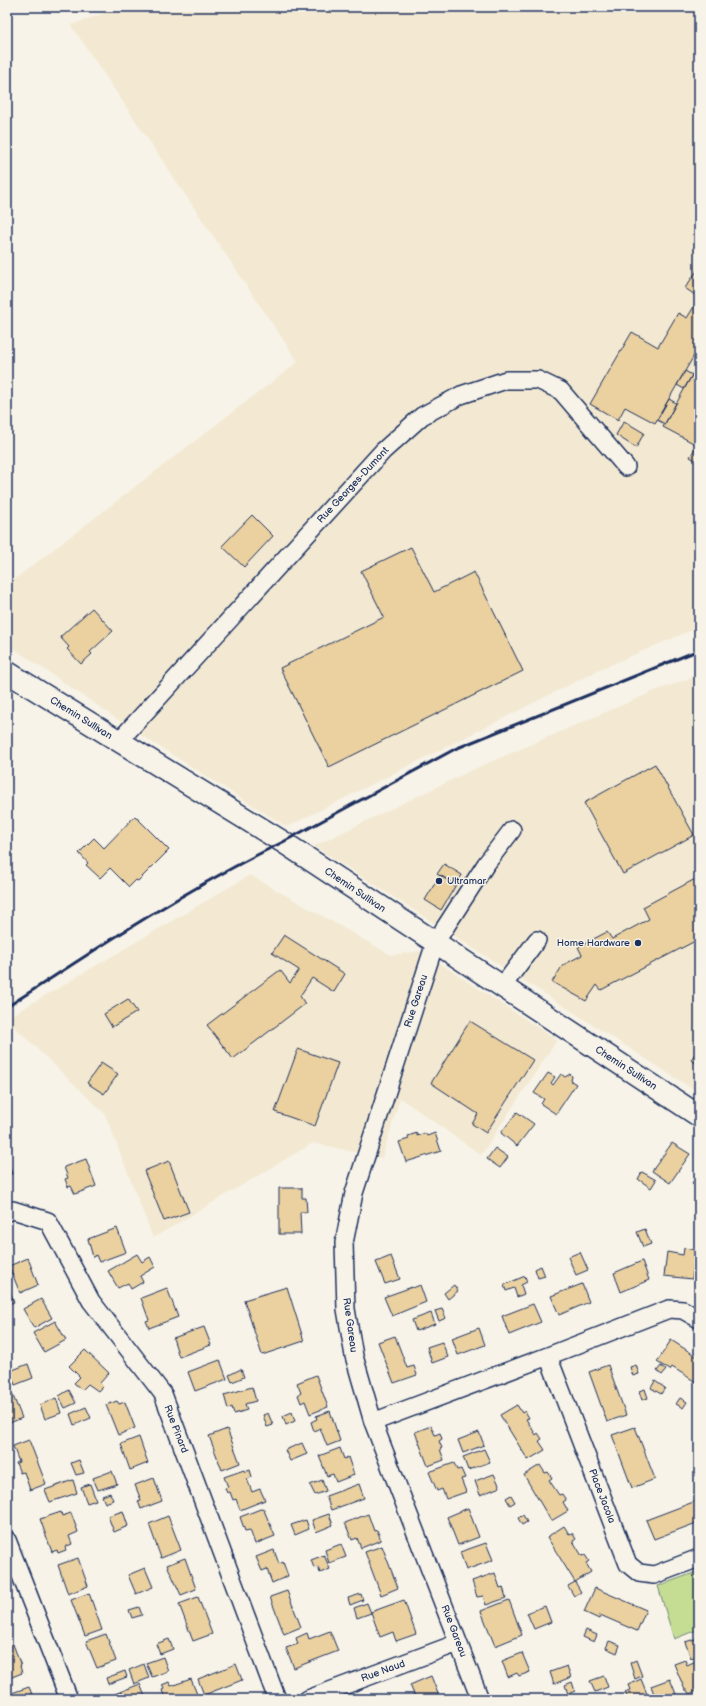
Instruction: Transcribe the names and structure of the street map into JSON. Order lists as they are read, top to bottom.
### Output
{
  "streets": {
    "main road": ["Chemin Sullivan"],
    "street": [
      "Rue Georges-Dumont",
      "Rue Gareau",
      "Rue Pinard",
      "Place Jacola",
      "Rue Naud"
    ]
  },
  "crossings": [
    ["Rue Georges-Dumont", "Chemin Sullivan"],
    ["Chemin Sullivan", "Rue Gareau"],
    ["Rue Gareau", "Rue Naud"]
  ],
  "places": ["Ultramar", "Home Hardware"]
}
